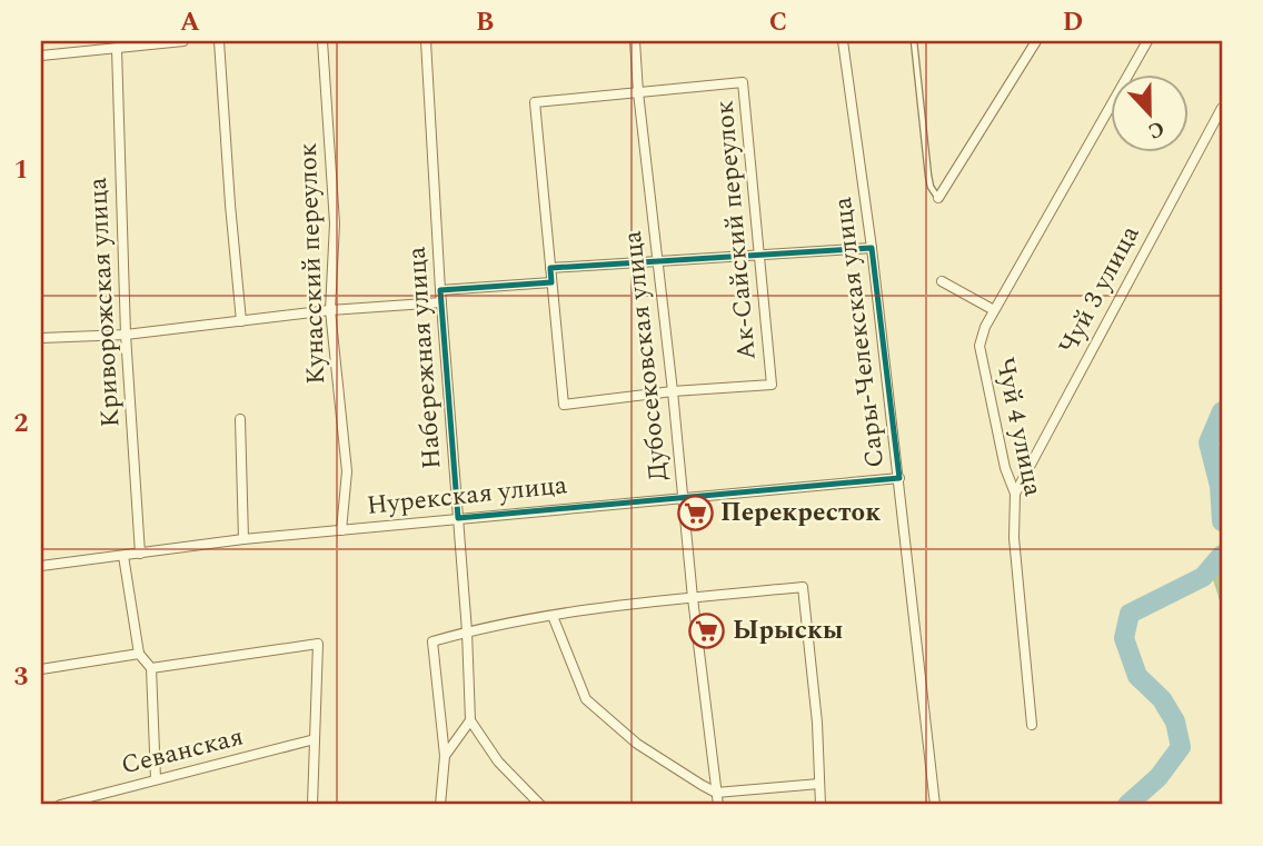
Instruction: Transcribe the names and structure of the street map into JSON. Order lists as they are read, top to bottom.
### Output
{
  "streets": {
    "street": [
      "Ак-Сайский переулок",
      "Кунасский переулок",
      "Чуй 3 улица",
      "Криворожская улица",
      "Сары-Челекская улица",
      "Дубосековская улица",
      "Набережная улица",
      "Чуй 4 улица",
      "Нурекская улица",
      "Севанская"
    ]
  },
  "crossings": [
    ["Ак-Сайский переулок", "Дубосековская улица"],
    ["Кунасский переулок", "Нурекская улица"],
    ["Чуй 3 улица", "Чуй 4 улица"],
    ["Криворожская улица", "Нурекская улица"],
    ["Сары-Челекская улица", "Нурекская улица"],
    ["Дубосековская улица", "Нурекская улица"],
    ["Набережная улица", "Нурекская улица"]
  ],
  "places": {
    "supermarket": ["Перекресток", "Ырыскы"]
  },
  "north": "bottom",
  "grid": {
    "columns": [
      "A",
      "B",
      "C",
      "D"
    ],
    "rows": ["1", "2", "3"]
  }
}
